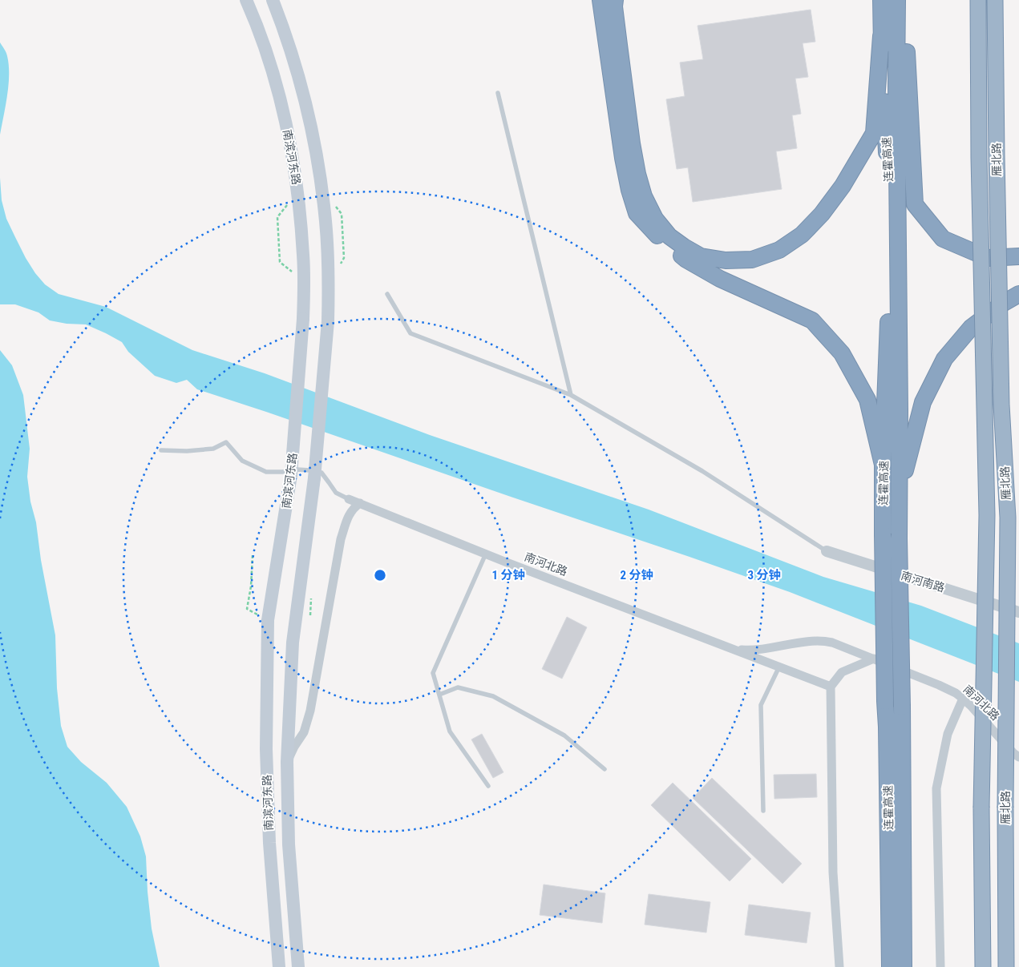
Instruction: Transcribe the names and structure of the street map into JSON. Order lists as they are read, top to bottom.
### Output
{
  "streets": {
    "highway": ["连霍高速", "雁北路"],
    "main road": ["南滨河东路"],
    "street": ["南河北路", "南河南路"]
  },
  "rings": ["1 分钟", "2 分钟", "3 分钟"]
}
